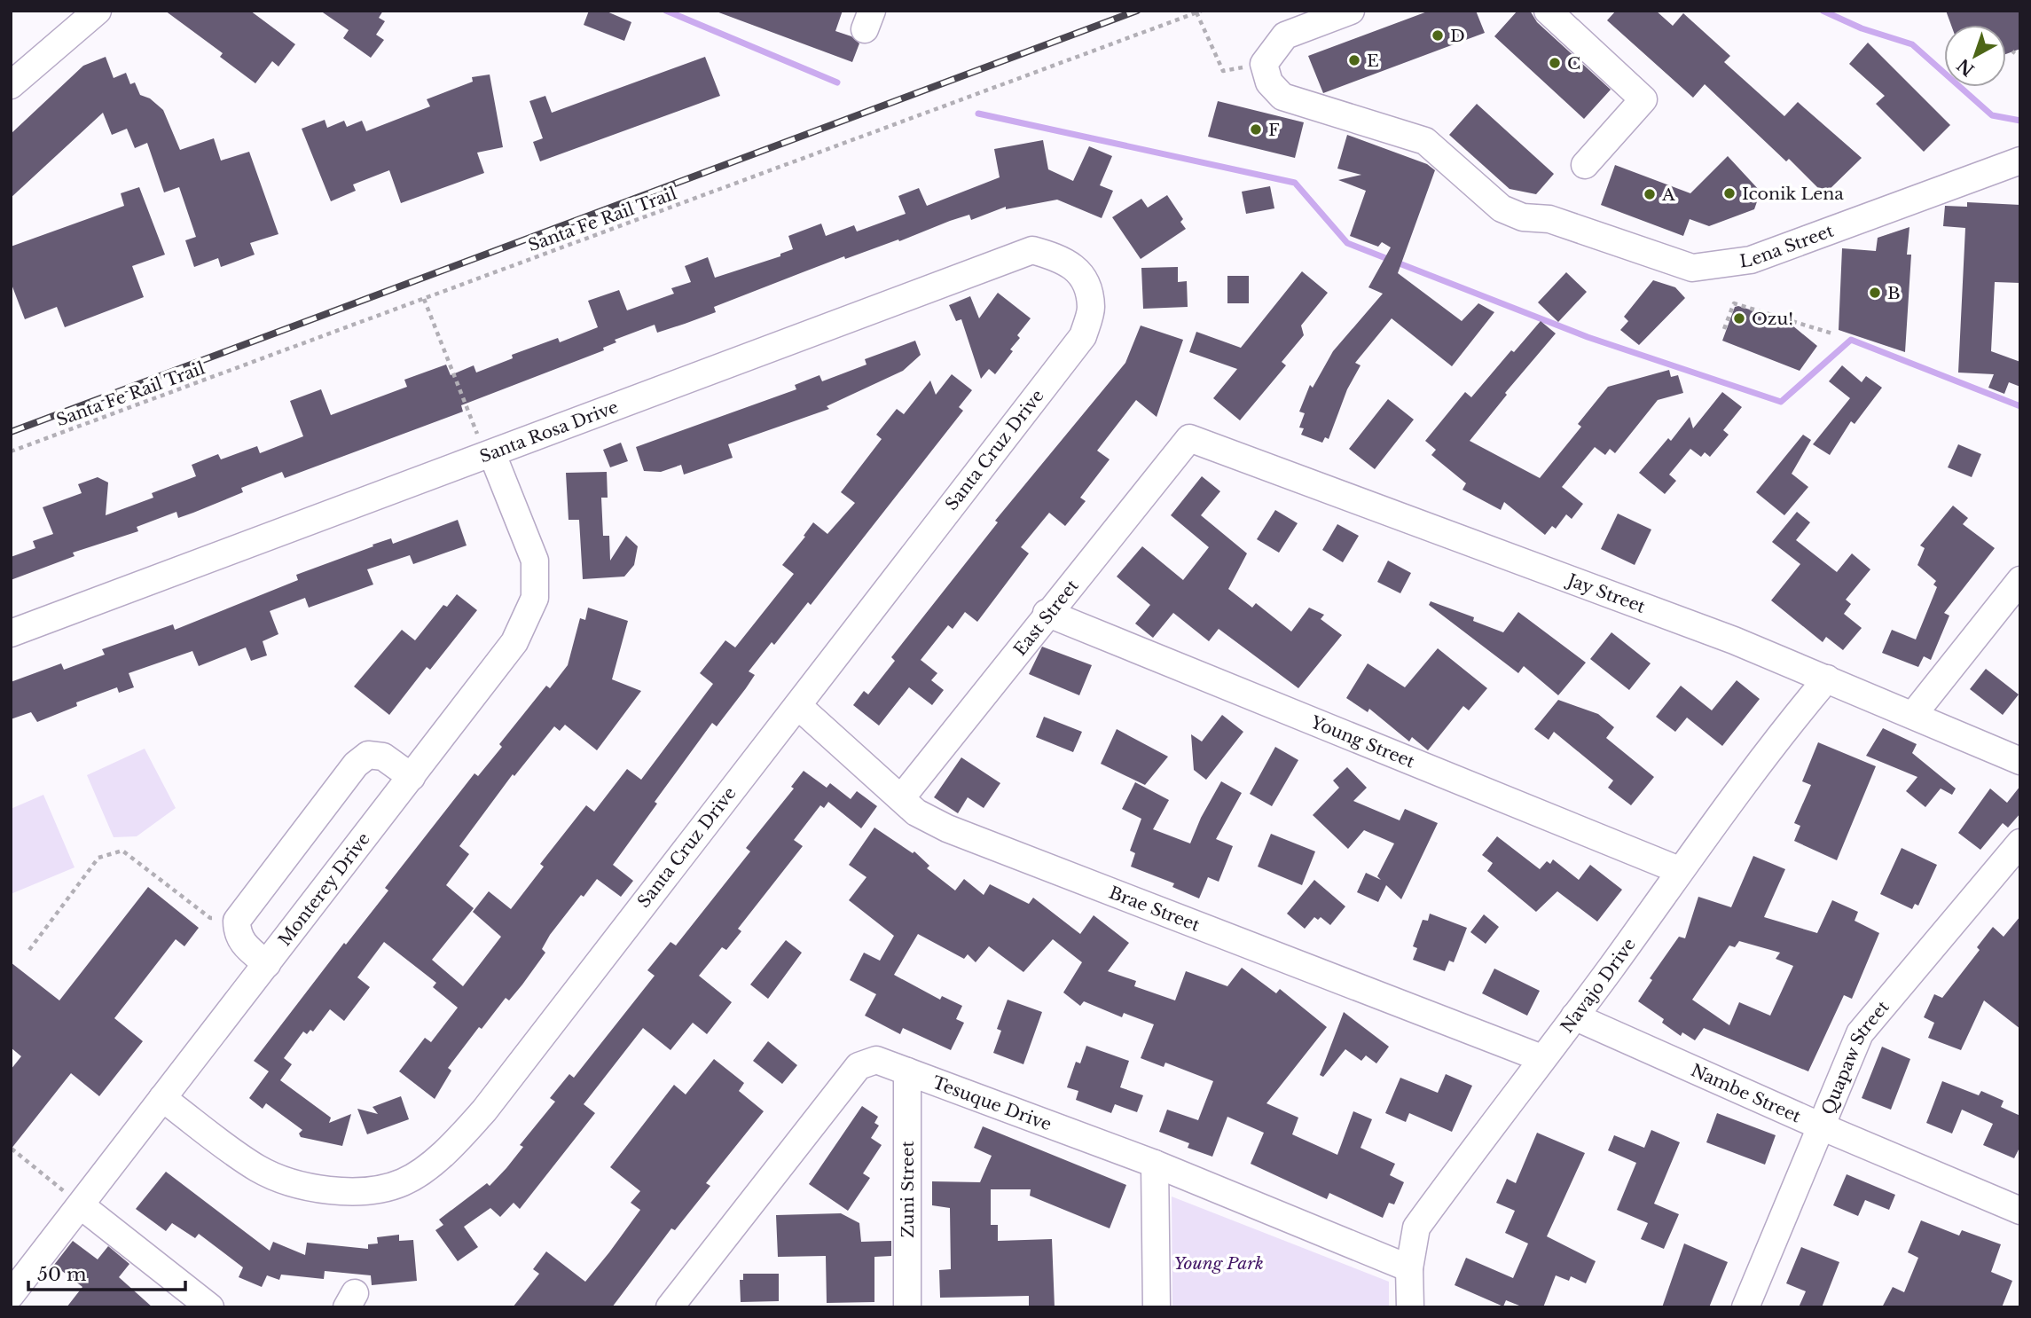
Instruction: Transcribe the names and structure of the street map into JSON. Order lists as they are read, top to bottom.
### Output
{
  "streets": {
    "street": [
      "Lena Street",
      "Santa Rosa Drive",
      "Santa Cruz Drive",
      "Jay Street",
      "East Street",
      "Young Street",
      "Monterey Drive",
      "Brae Street",
      "Navajo Drive",
      "Quapaw Street",
      "Nambe Street",
      "Tesuque Drive",
      "Zuni Street"
    ],
    "path": ["Santa Fe Rail Trail"]
  },
  "crossings": [
    ["Santa Rosa Drive", "Santa Cruz Drive"],
    ["Santa Rosa Drive", "Monterey Drive"],
    ["Santa Cruz Drive", "Monterey Drive"],
    ["Santa Cruz Drive", "Brae Street"],
    ["Jay Street", "East Street"],
    ["Jay Street", "Navajo Drive"],
    ["East Street", "Young Street"],
    ["East Street", "Brae Street"],
    ["Young Street", "Navajo Drive"],
    ["Brae Street", "Navajo Drive"],
    ["Navajo Drive", "Nambe Street"],
    ["Navajo Drive", "Tesuque Drive"],
    ["Quapaw Street", "Nambe Street"],
    ["Tesuque Drive", "Zuni Street"]
  ],
  "parks": ["Young Park"],
  "places": [
    "D",
    "E",
    "C",
    "F",
    "Iconik Lena",
    "A",
    "B",
    "Ozu!"
  ],
  "scale_bar": "50 m",
  "north": "bottom left"
}
